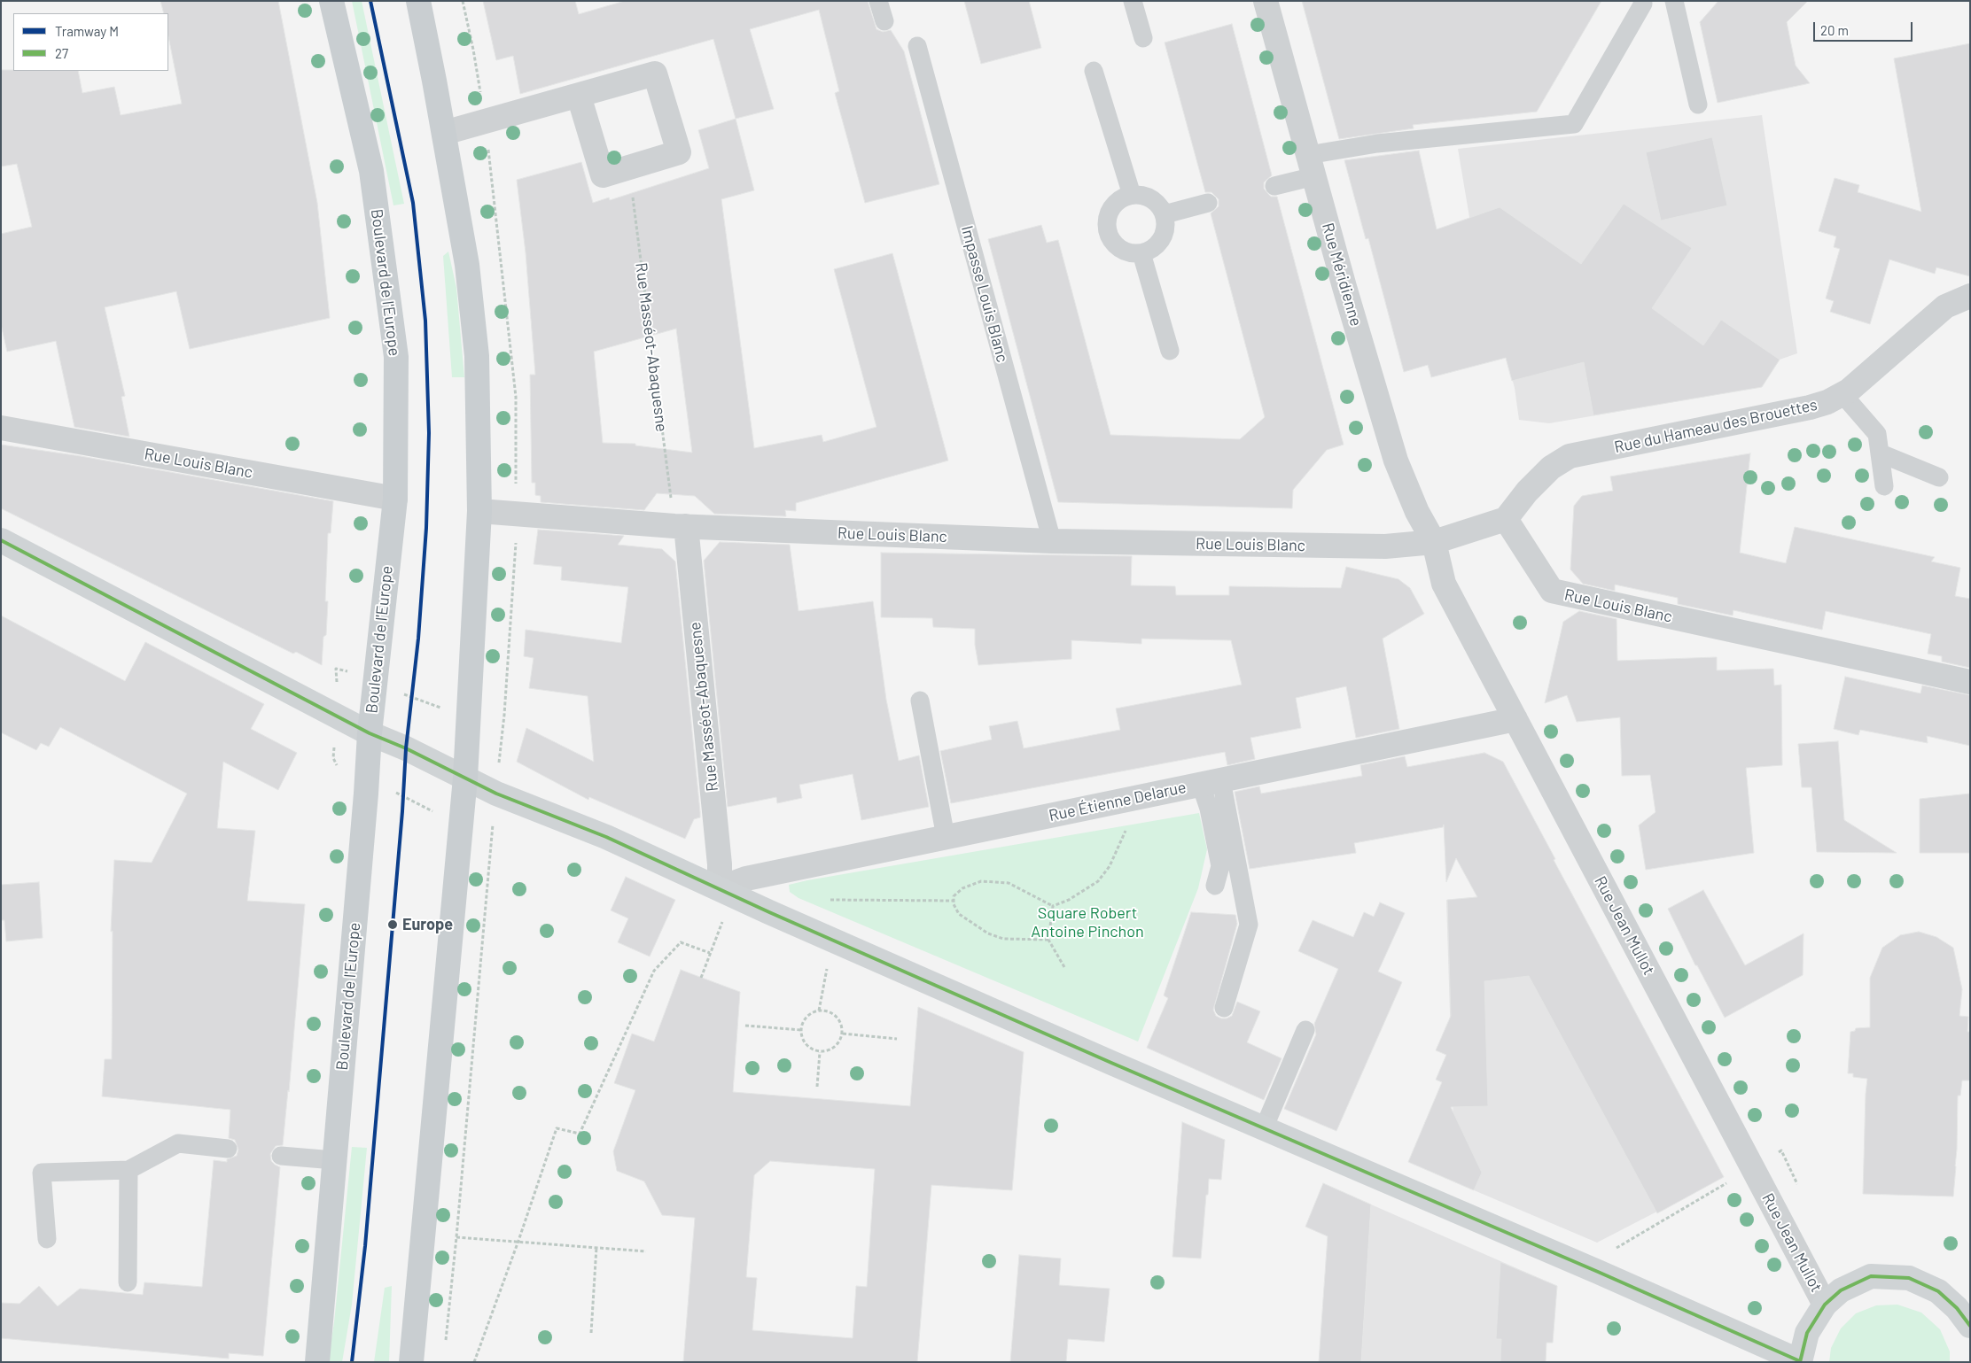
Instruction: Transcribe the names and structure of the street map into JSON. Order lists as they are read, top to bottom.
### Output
{
  "streets": {
    "main road": ["Boulevard de l'Europe"],
    "street": [
      "Rue Méridienne",
      "Rue Masséot-Abaquesne",
      "Rue du Hameau des Brouettes",
      "Rue Louis Blanc",
      "Rue Étienne Delarue",
      "Rue Jean Mullot"
    ],
    "lane": ["Impasse Louis Blanc"]
  },
  "crossings": [
    ["Rue Méridienne", "Rue Louis Blanc"],
    ["Rue Méridienne", "Rue Jean Mullot"],
    ["Boulevard de l'Europe", "Rue Louis Blanc"],
    ["Impasse Louis Blanc", "Rue Louis Blanc"],
    ["Rue Masséot-Abaquesne", "Rue Louis Blanc"],
    ["Rue Masséot-Abaquesne", "Rue Étienne Delarue"],
    ["Rue du Hameau des Brouettes", "Rue Louis Blanc"],
    ["Rue Louis Blanc", "Rue Jean Mullot"],
    ["Rue Étienne Delarue", "Rue Jean Mullot"]
  ],
  "parks": ["Square Robert Antoine Pinchon"],
  "places": ["Europe"],
  "lines": ["tram line M", "transit line 27"],
  "legend": ["Tramway M", "27"],
  "scale_bar": "20 m"
}
